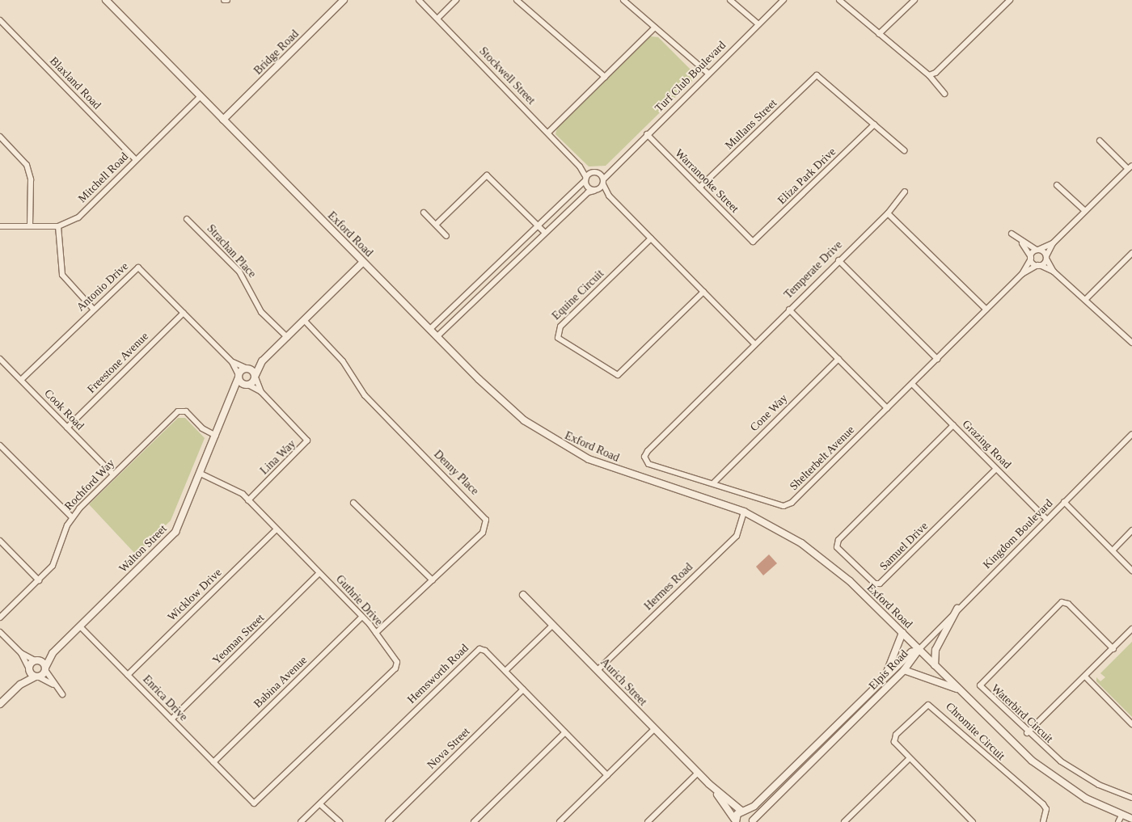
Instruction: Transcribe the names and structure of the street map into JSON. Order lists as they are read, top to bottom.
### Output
{
  "streets": {
    "street": [
      "Bridge Road",
      "Stockwell Street",
      "Turf Club Boulevard",
      "Blaxland Road",
      "Mullans Street",
      "Eliza Park Drive",
      "Mitchell Road",
      "Warranooke Street",
      "Exford Road",
      "Strachan Place",
      "Temperate Drive",
      "Antonio Drive",
      "Equine Circuit",
      "Freestone Avenue",
      "Cook Road",
      "Cone Way",
      "Grazing Road",
      "Lina Way",
      "Shelterbelt Avenue",
      "Denny Place",
      "Rochford Way",
      "Kingdom Boulevard",
      "Samuel Drive",
      "Walton Street",
      "Hermes Road",
      "Wicklow Drive",
      "Guthrie Drive",
      "Yeoman Street",
      "Elpis Road",
      "Hemsworth Road",
      "Babina Avenue",
      "Aurich Street",
      "Enrica Drive",
      "Waterbird Circuit",
      "Chromite Circuit",
      "Nova Street"
    ]
  },
  "crossings": [
    ["Bridge Road", "Exford Road"],
    ["Stockwell Street", "Turf Club Boulevard"],
    ["Turf Club Boulevard", "Warranooke Street"],
    ["Blaxland Road", "Mitchell Road"],
    ["Mullans Street", "Eliza Park Drive"],
    ["Mullans Street", "Warranooke Street"],
    ["Eliza Park Drive", "Warranooke Street"],
    ["Mitchell Road", "Exford Road"],
    ["Exford Road", "Kingdom Boulevard"],
    ["Exford Road", "Hermes Road"],
    ["Exford Road", "Elpis Road"],
    ["Temperate Drive", "Shelterbelt Avenue"],
    ["Antonio Drive", "Freestone Avenue"],
    ["Antonio Drive", "Cook Road"],
    ["Antonio Drive", "Walton Street"],
    ["Freestone Avenue", "Cook Road"],
    ["Cook Road", "Rochford Way"],
    ["Cone Way", "Shelterbelt Avenue"],
    ["Grazing Road", "Shelterbelt Avenue"],
    ["Grazing Road", "Kingdom Boulevard"],
    ["Grazing Road", "Samuel Drive"],
    ["Lina Way", "Guthrie Drive"],
    ["Denny Place", "Guthrie Drive"],
    ["Rochford Way", "Walton Street"],
    ["Kingdom Boulevard", "Elpis Road"],
    ["Walton Street", "Guthrie Drive"],
    ["Walton Street", "Enrica Drive"],
    ["Hermes Road", "Aurich Street"],
    ["Wicklow Drive", "Guthrie Drive"],
    ["Wicklow Drive", "Enrica Drive"],
    ["Guthrie Drive", "Yeoman Street"],
    ["Guthrie Drive", "Babina Avenue"],
    ["Guthrie Drive", "Enrica Drive"],
    ["Yeoman Street", "Enrica Drive"],
    ["Elpis Road", "Aurich Street"],
    ["Hemsworth Road", "Nova Street"],
    ["Babina Avenue", "Enrica Drive"]
  ]
}
